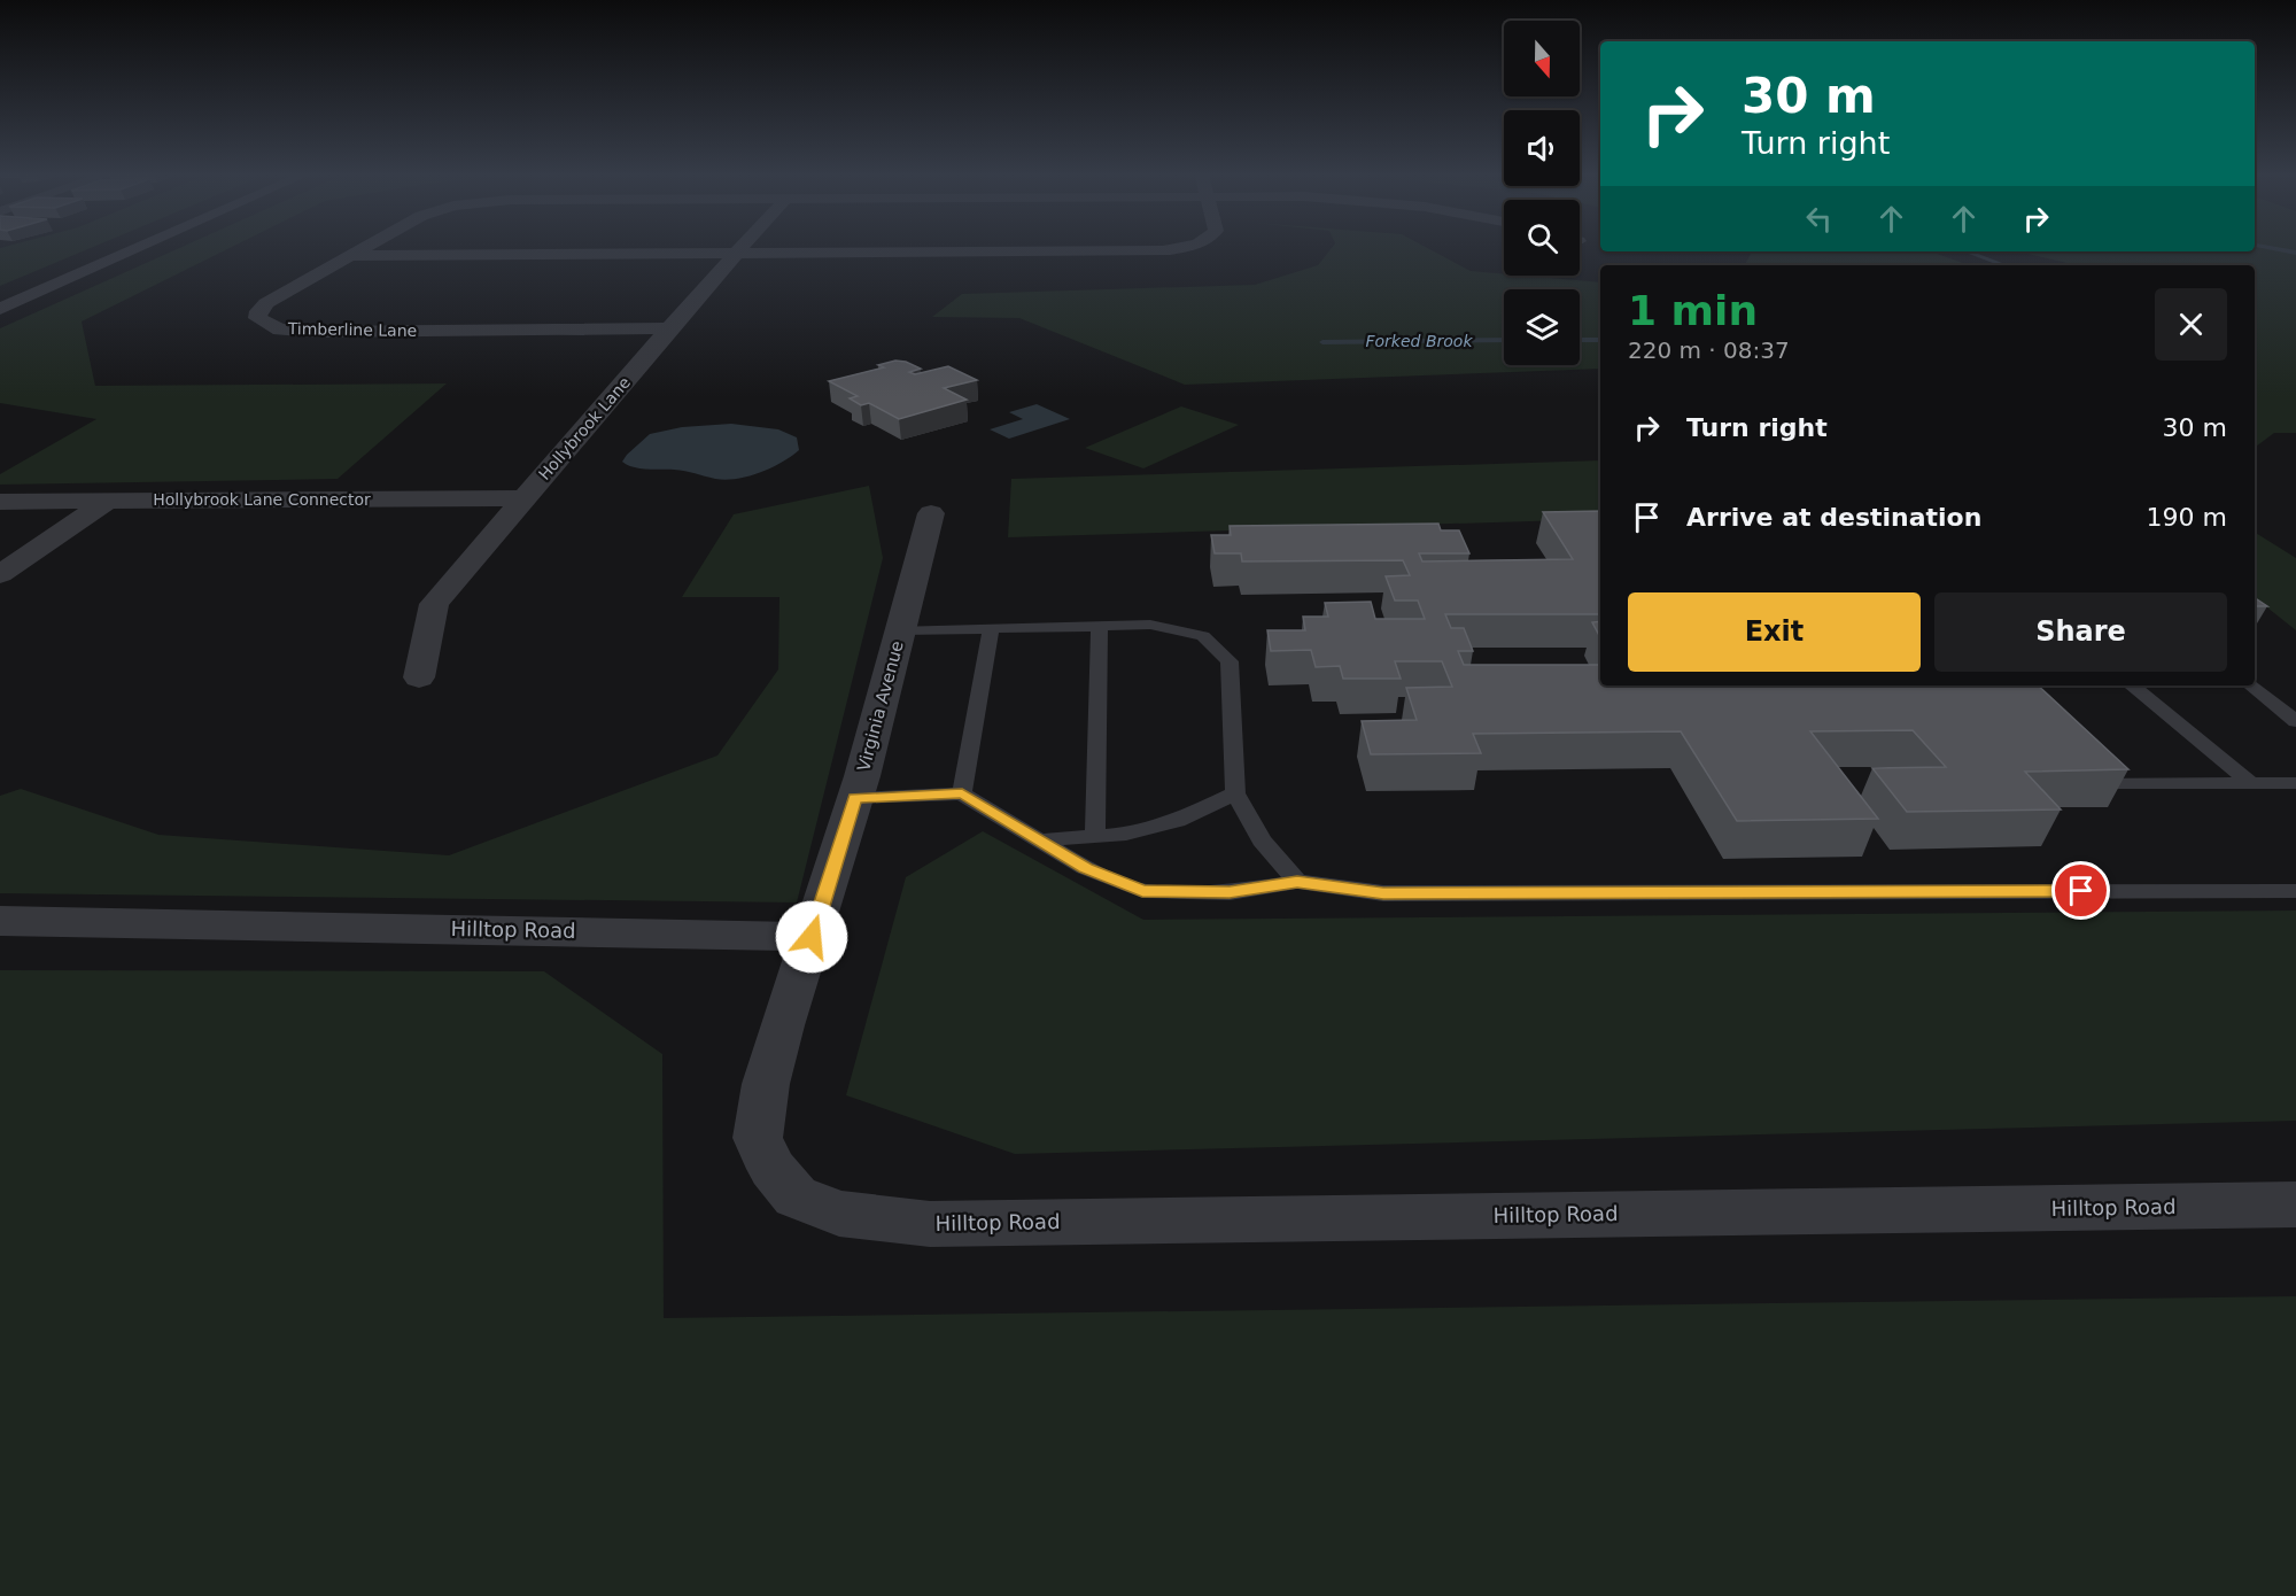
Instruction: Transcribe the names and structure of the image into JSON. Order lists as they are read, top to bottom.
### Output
{
  "streets": {
    "street": [
      "Timberline Lane",
      "Hollybrook Lane",
      "Hollybrook Lane Connector",
      "Virginia Avenue",
      "Hilltop Road"
    ]
  },
  "crossings": [
    ["Timberline Lane", "Hollybrook Lane"],
    ["Hollybrook Lane", "Hollybrook Lane Connector"],
    ["Virginia Avenue", "Hilltop Road"]
  ],
  "water": ["Forked Brook"],
  "north": "bottom",
  "page": {
    "turn": ["30 m", "Turn right"],
    "heading": ["1 min", "220 m · 08:37"],
    "list": [
      {
        "name": "Turn right",
        "value": "30 m"
      },
      {
        "name": "Arrive at destination",
        "value": "190 m"
      }
    ],
    "buttons": ["Exit", "Share"]
  }
}
